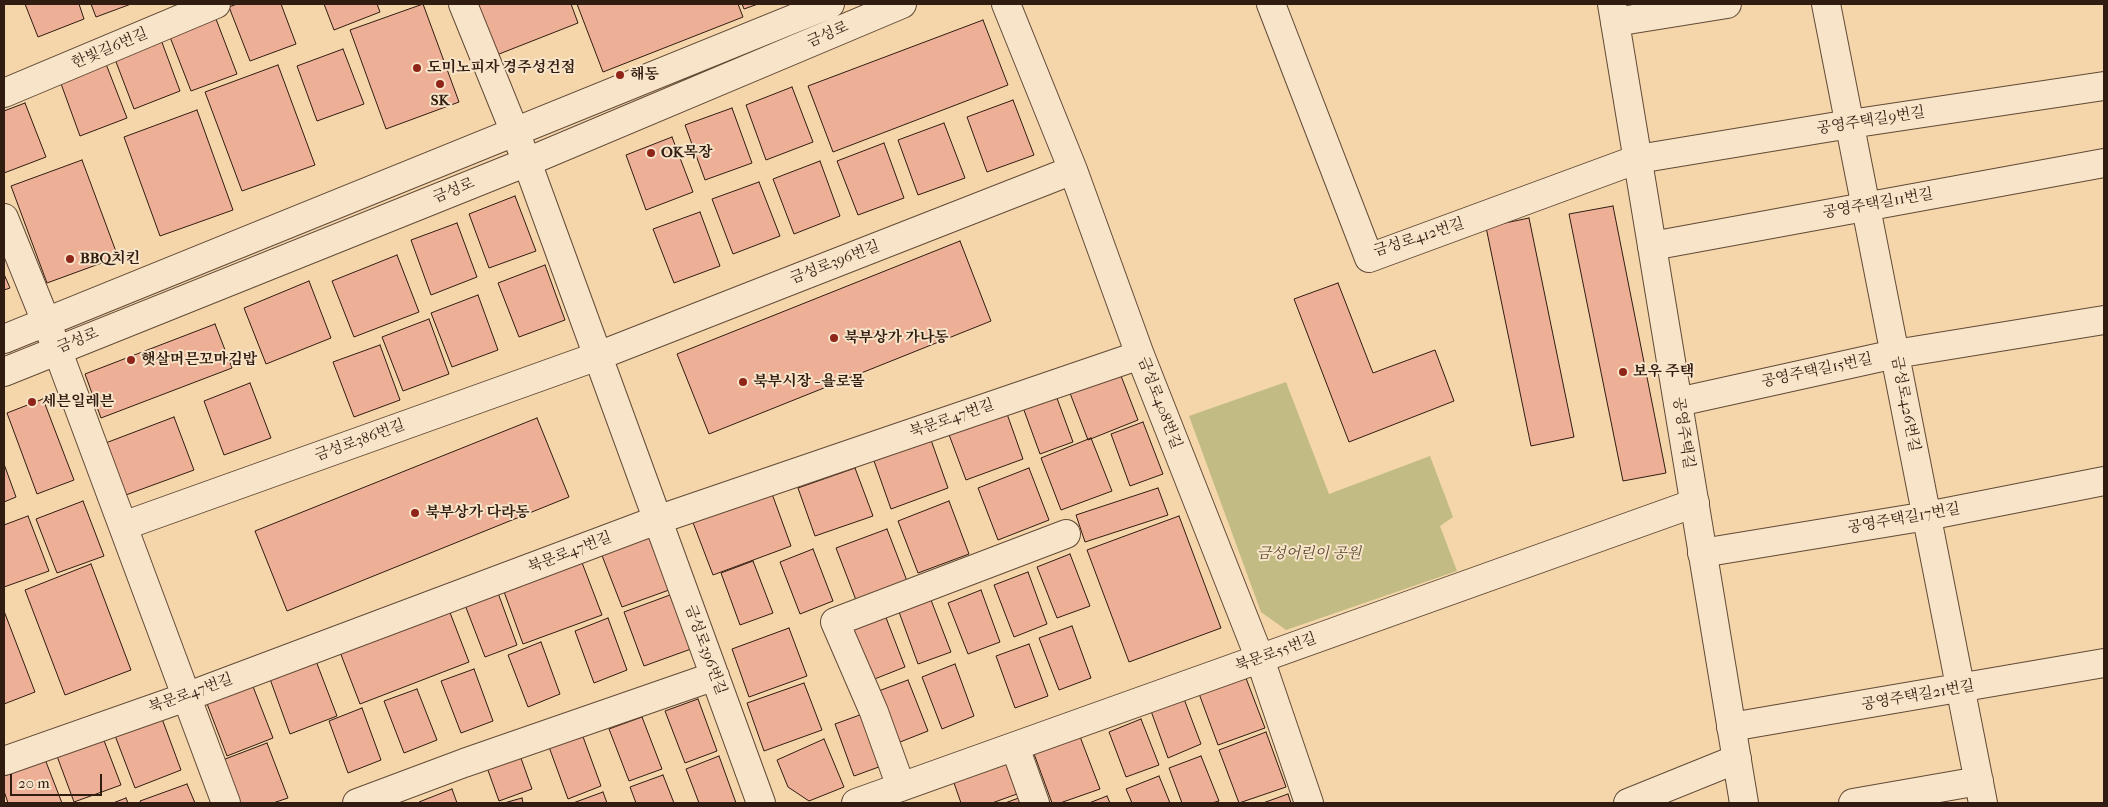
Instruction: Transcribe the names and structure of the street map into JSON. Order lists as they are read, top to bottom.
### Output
{
  "streets": {
    "street": [
      "금성로",
      "한빛길6번길",
      "공영주택길9번길",
      "공영주택길11번길",
      "금성로412번길",
      "금성로396번길",
      "공영주택길15번길",
      "금성로408번길",
      "금성로426번길",
      "북문로47번길",
      "공영주택길",
      "금성로386번길",
      "공영주택길17번길",
      "북문로55번길",
      "공영주택길21번길"
    ]
  },
  "crossings": [
    ["금성로", "금성로396번길"],
    ["공영주택길9번길", "금성로412번길"],
    ["공영주택길9번길", "금성로426번길"],
    ["공영주택길9번길", "공영주택길"],
    ["공영주택길11번길", "금성로426번길"],
    ["공영주택길11번길", "공영주택길"],
    ["금성로412번길", "공영주택길"],
    ["금성로396번길", "금성로408번길"],
    ["금성로396번길", "북문로47번길"],
    ["금성로396번길", "금성로386번길"],
    ["공영주택길15번길", "금성로426번길"],
    ["공영주택길15번길", "공영주택길"],
    ["금성로408번길", "북문로47번길"],
    ["금성로408번길", "북문로55번길"],
    ["금성로426번길", "공영주택길17번길"],
    ["금성로426번길", "공영주택길21번길"],
    ["공영주택길", "공영주택길17번길"],
    ["공영주택길", "북문로55번길"],
    ["공영주택길", "공영주택길21번길"]
  ],
  "parks": ["금성어린이 공원"],
  "places": [
    "도미노피자 경주성건점",
    "해동",
    "SK",
    "OK목장",
    "BBQ치킨",
    "북부상가 가나동",
    "햇살머믄꼬마김밥",
    "보우 주택",
    "북부시장 - 욜로몰",
    "세븐일레븐",
    "북부상가 다라동"
  ],
  "scale_bar": "20 m"
}
